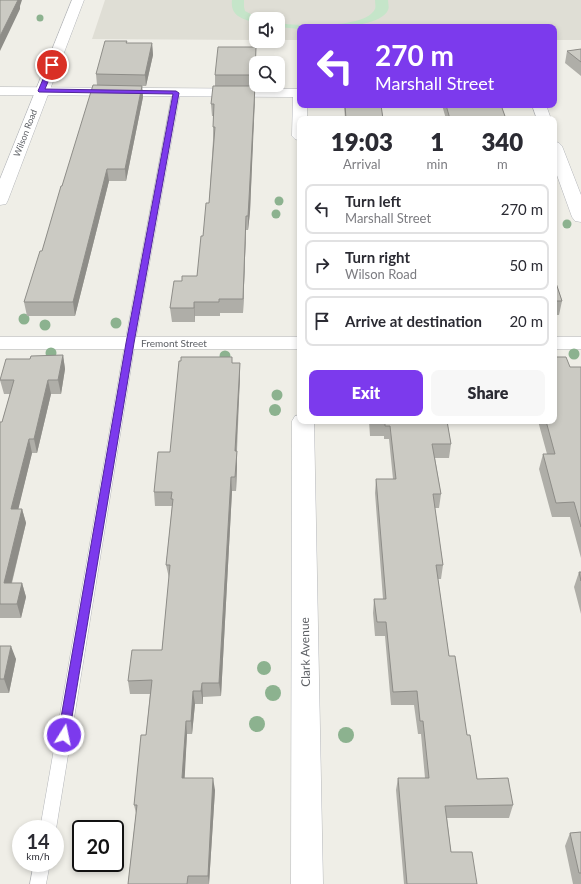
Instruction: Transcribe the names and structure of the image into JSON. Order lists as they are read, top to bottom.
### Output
{
  "streets": {
    "street": ["Wilson Road", "Fremont Street", "Clark Avenue"]
  },
  "page": {
    "turn": ["270 m", "Marshall Street"],
    "eta": [
      "19:03",
      "Arrival",
      "1",
      "min",
      "340",
      "m"
    ],
    "list": [
      {
        "name": "Turn left",
        "note": "Marshall Street",
        "value": "270 m"
      },
      {
        "name": "Turn right",
        "note": "Wilson Road",
        "value": "50 m"
      },
      {
        "name": "Arrive at destination",
        "value": "20 m"
      }
    ],
    "buttons": ["Exit", "Share"],
    "speed": "14 km/h",
    "limit": "20"
  }
}
